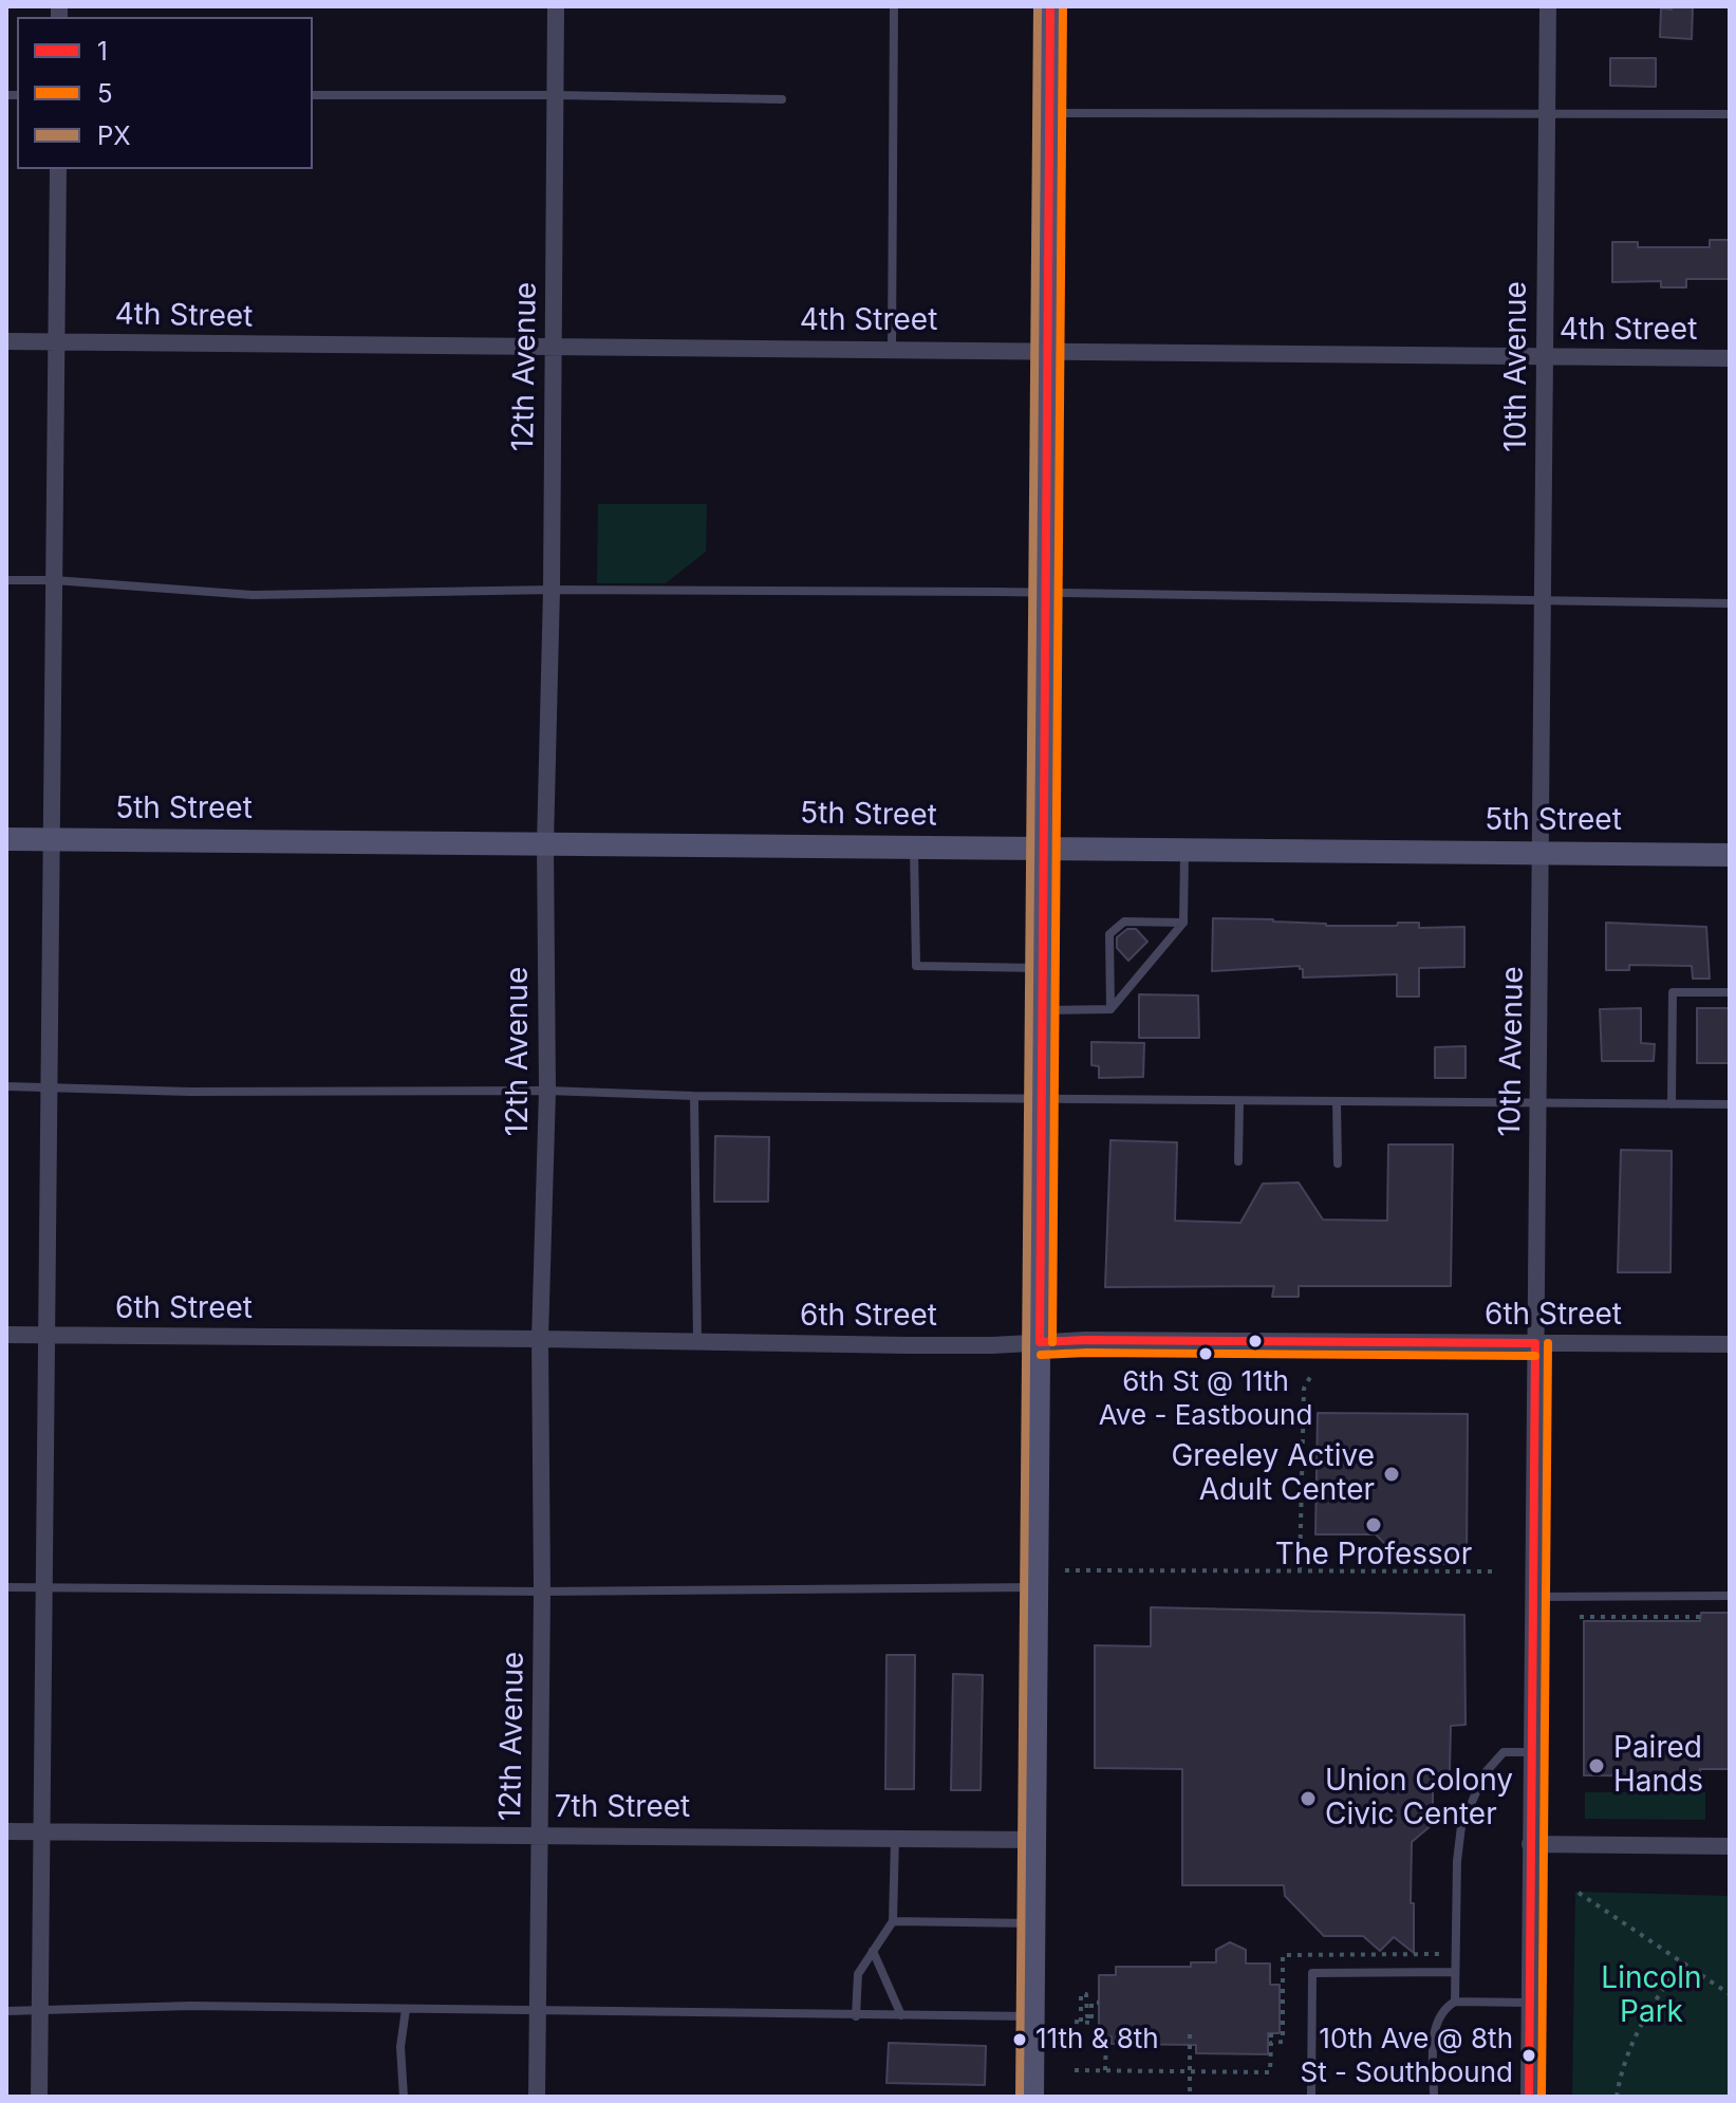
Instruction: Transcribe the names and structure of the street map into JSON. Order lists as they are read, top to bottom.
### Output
{
  "streets": {
    "main road": ["5th Street"],
    "street": [
      "4th Street",
      "12th Avenue",
      "10th Avenue",
      "6th Street",
      "7th Street"
    ]
  },
  "crossings": [
    ["4th Street", "12th Avenue"],
    ["4th Street", "10th Avenue"],
    ["12th Avenue", "5th Street"],
    ["12th Avenue", "6th Street"],
    ["12th Avenue", "7th Street"],
    ["10th Avenue", "5th Street"],
    ["10th Avenue", "6th Street"]
  ],
  "parks": ["Lincoln Park"],
  "places": [
    "6th St @ 11th Ave - Eastbound",
    "Greeley Active Adult Center",
    "The Professor",
    "Paired Hands",
    "Union Colony Civic Center",
    "11th & 8th",
    "10th Ave @ 8th St - Southbound"
  ],
  "lines": ["transit line 1", "transit line 5", "transit line PX"],
  "legend": ["1", "5", "PX"]
}
